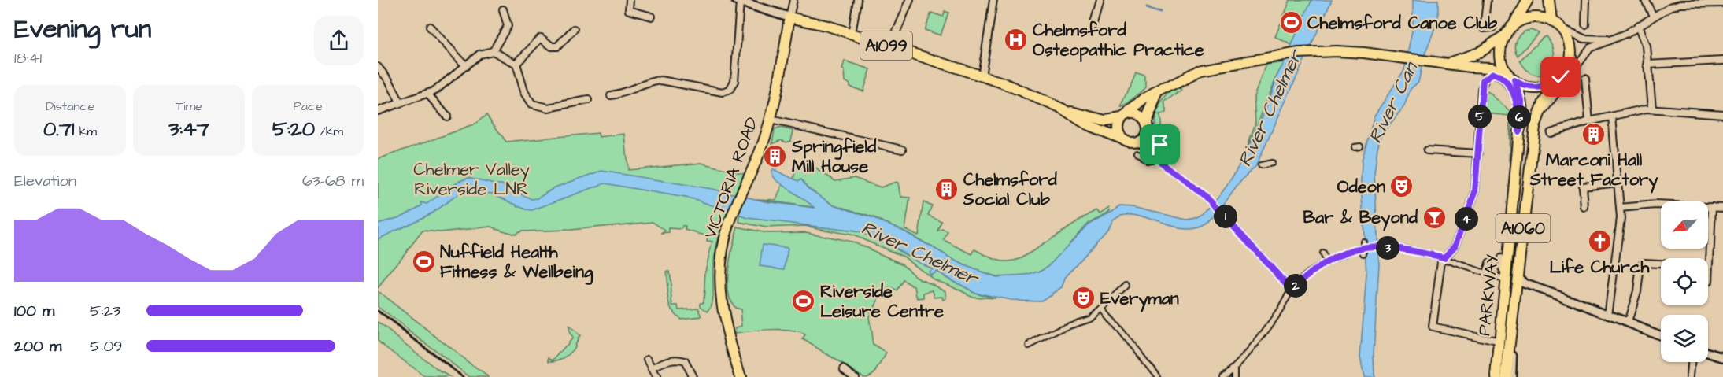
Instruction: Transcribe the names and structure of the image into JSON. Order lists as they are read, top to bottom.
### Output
{
  "streets": {
    "main road": [
      "A1099",
      "VICTORIA ROAD",
      "A1060",
      "PARKWAY"
    ]
  },
  "crossings": [
    ["A1099", "VICTORIA ROAD"],
    ["A1060", "PARKWAY"]
  ],
  "water": ["River Can", "River Chelmer"],
  "parks": ["Chelmer Valley Riverside LNR"],
  "places": {
    "sports": ["Chelmsford Canoe Club", "Nuffield Health Fitness & Wellbeing", "Riverside Leisure Centre"],
    "hospital": ["Chelmsford Osteopathic Practice"],
    "building": ["Marconi Hall Street Factory", "Springfield Mill House", "Chelmsford Social Club"],
    "theatre": ["Odeon", "Everyman"],
    "bar": ["Bar & Beyond"],
    "church": ["Life Church"]
  },
  "north": "bottom left",
  "page": {
    "heading": ["Evening run", "18:41"],
    "stats": [
      ["Distance", "0.71 km"],
      ["Time", "3:47"],
      ["Pace", "5:20 /km"]
    ],
    "pins": [
      "5",
      "6",
      "1",
      "4",
      "3",
      "2"
    ],
    "chart": ["Elevation", "63–68 m"],
    "list": [
      {
        "name": "100 m",
        "note": "5:23"
      },
      {
        "name": "200 m",
        "note": "5:09"
      }
    ]
  }
}
